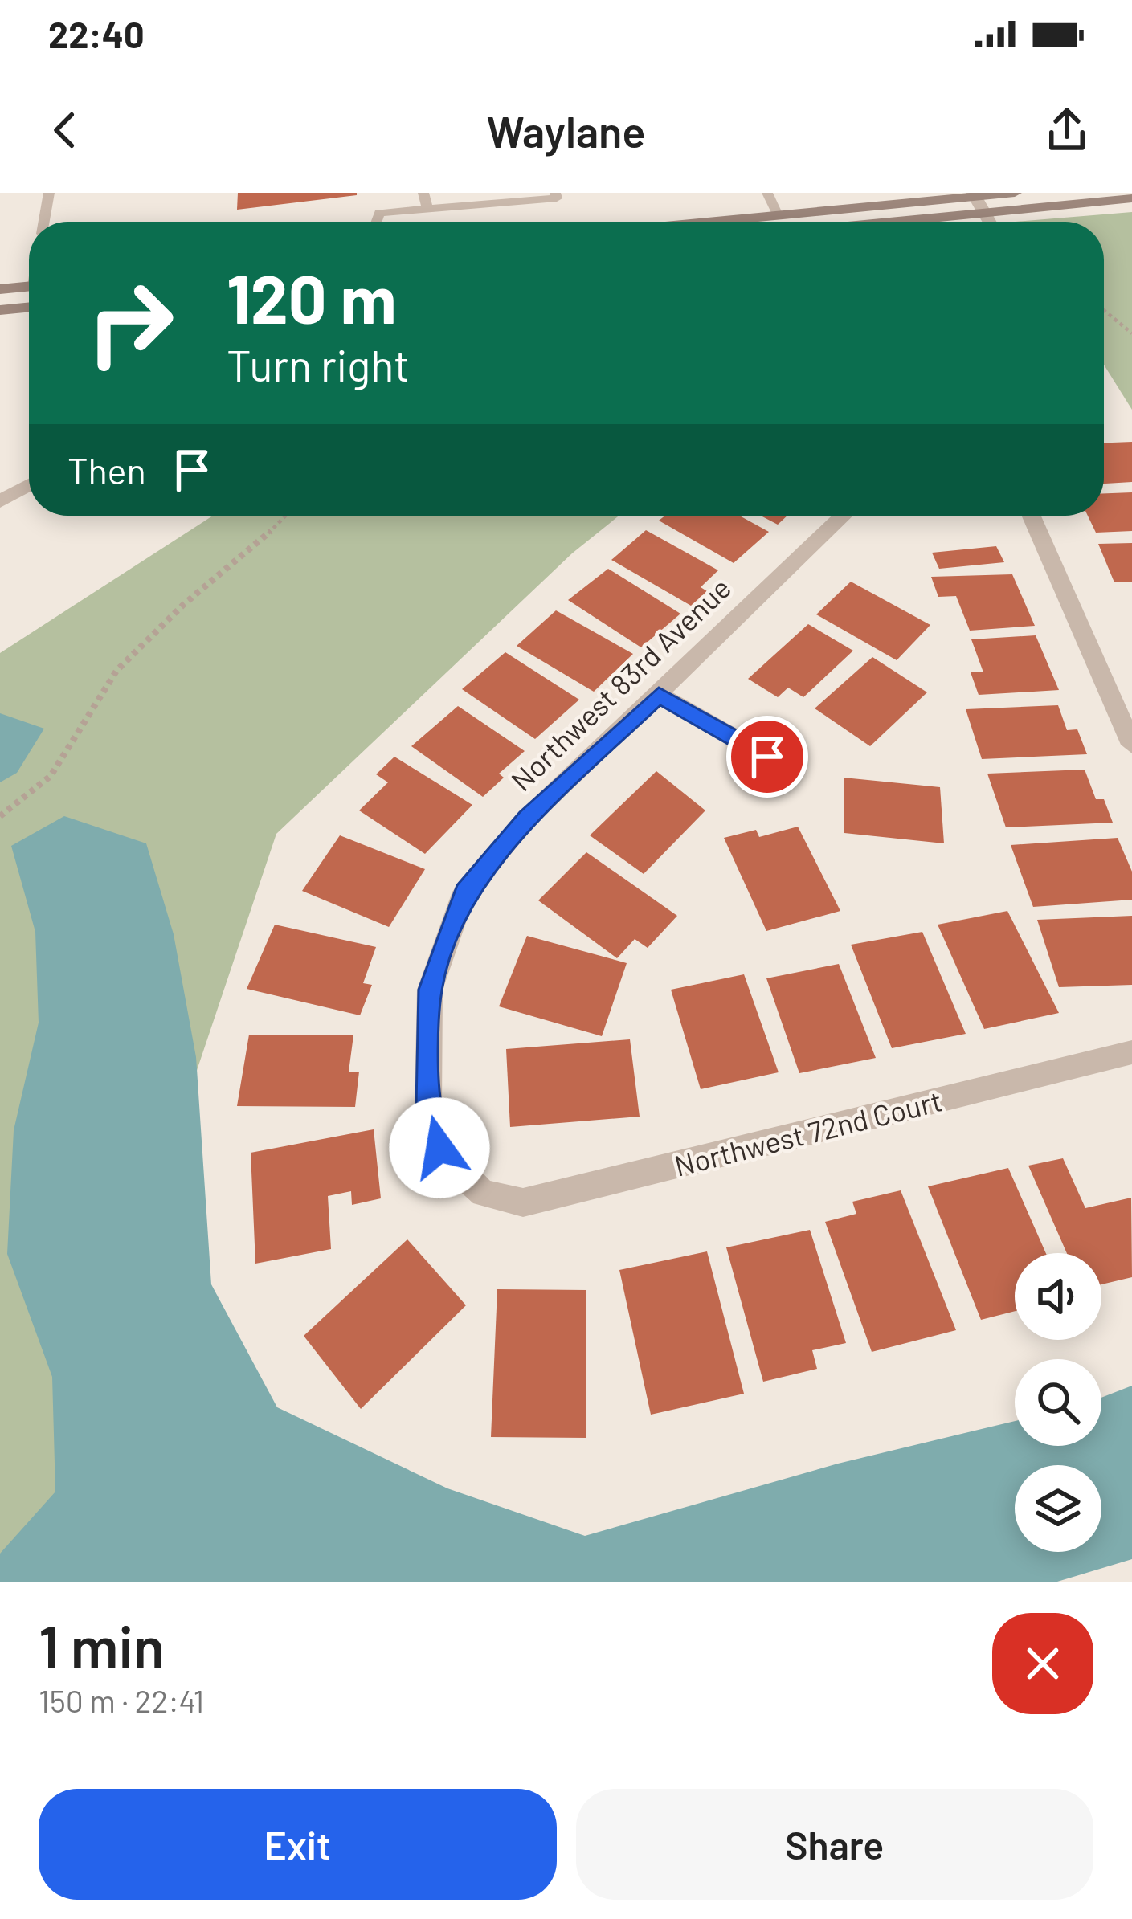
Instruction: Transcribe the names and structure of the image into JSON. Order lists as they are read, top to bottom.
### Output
{
  "streets": {
    "street": ["Northwest 83rd Avenue", "Northwest 72nd Court"]
  },
  "crossings": [
    ["Northwest 83rd Avenue", "Northwest 72nd Court"]
  ],
  "page": {
    "status": "22:40",
    "header": "Waylane",
    "turn": ["120 m", "Turn right"],
    "then": "Then",
    "heading": ["1 min", "150 m · 22:41"],
    "buttons": ["Exit", "Share"]
  }
}
